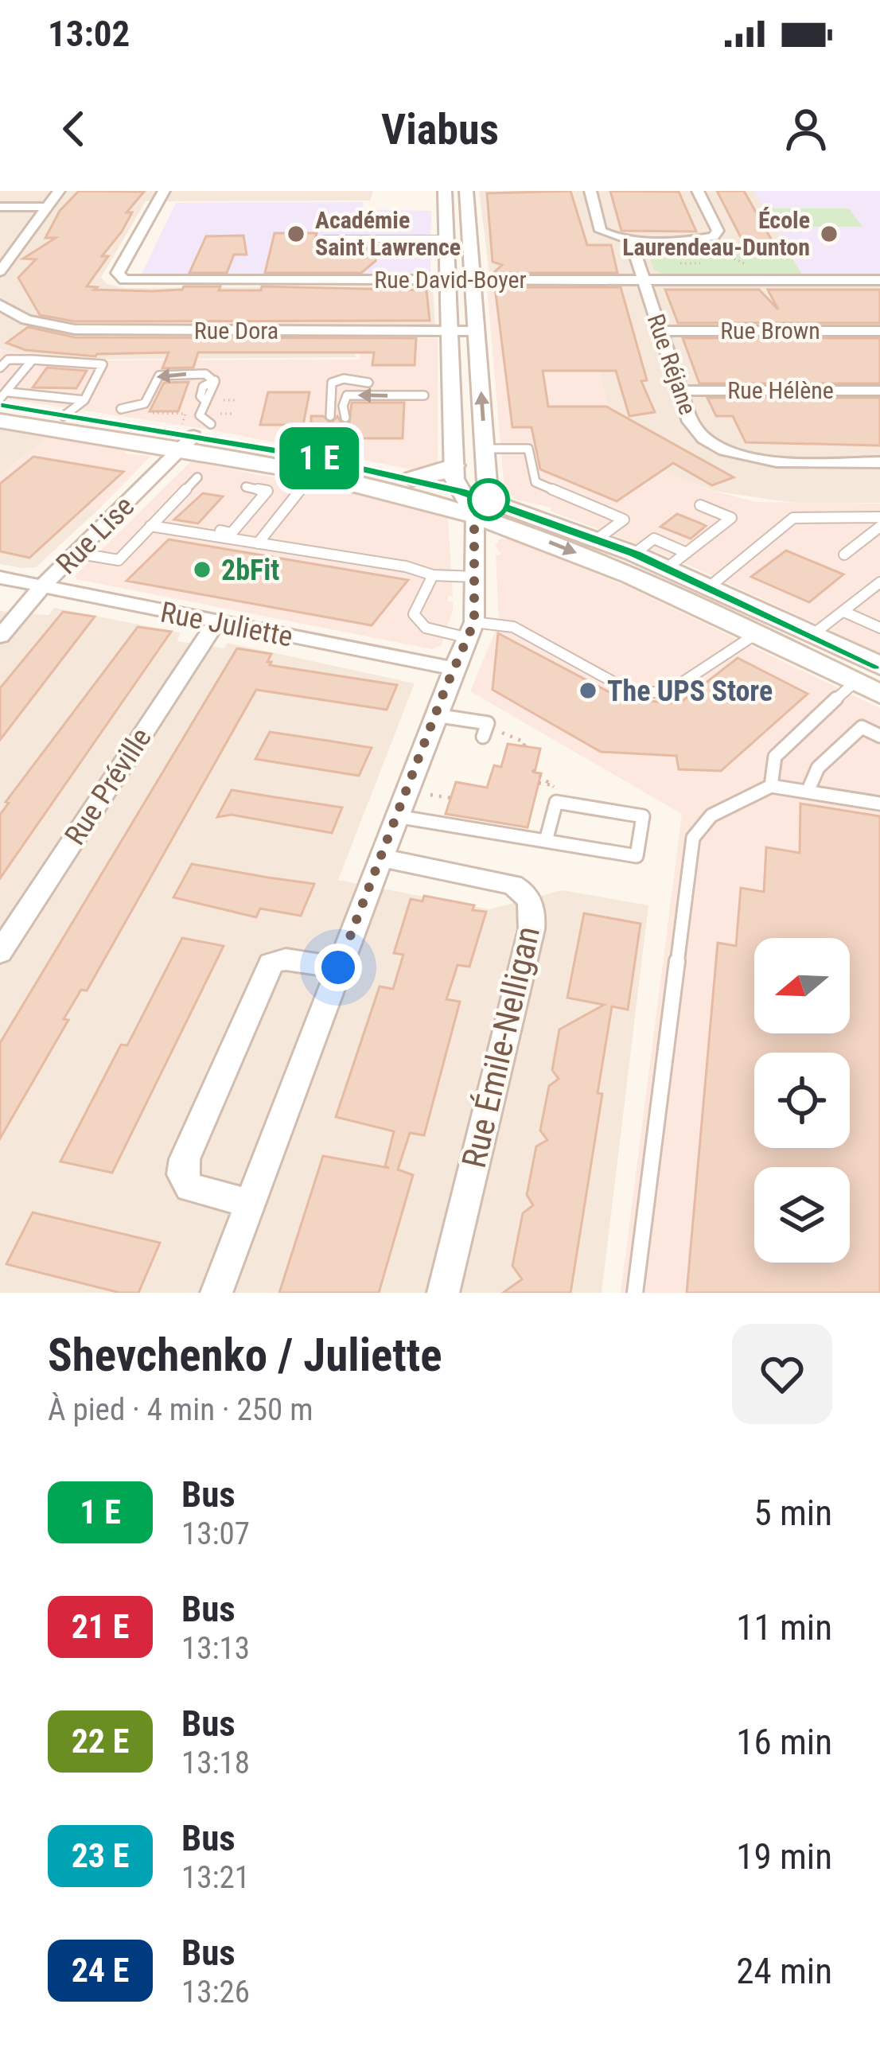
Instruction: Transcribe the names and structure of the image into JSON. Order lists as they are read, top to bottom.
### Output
{
  "streets": {
    "street": [
      "Rue David-Boyer",
      "Rue Dora",
      "Rue Brown",
      "Rue Réjane",
      "Rue Hélène",
      "Rue Lise",
      "Rue Juliette",
      "Rue Préville",
      "Rue Émile-Nelligan"
    ]
  },
  "crossings": [
    ["Rue David-Boyer", "Rue Réjane"],
    ["Rue Brown", "Rue Réjane"],
    ["Rue Réjane", "Rue Hélène"],
    ["Rue Lise", "Rue Juliette"],
    ["Rue Juliette", "Rue Préville"]
  ],
  "places": [
    "Académie Saint Lawrence",
    "École Laurendeau-Dunton",
    "2bFit",
    "The UPS Store"
  ],
  "north": "left",
  "page": {
    "status": "13:02",
    "header": "Viabus",
    "on_map": "1 E",
    "heading": ["Shevchenko / Juliette", "À pied · 4 min · 250 m"],
    "list": [
      {
        "mark": "1 E",
        "name": "Bus",
        "note": "13:07",
        "value": "5 min"
      },
      {
        "mark": "21 E",
        "name": "Bus",
        "note": "13:13",
        "value": "11 min"
      },
      {
        "mark": "22 E",
        "name": "Bus",
        "note": "13:18",
        "value": "16 min"
      },
      {
        "mark": "23 E",
        "name": "Bus",
        "note": "13:21",
        "value": "19 min"
      },
      {
        "mark": "24 E",
        "name": "Bus",
        "note": "13:26",
        "value": "24 min"
      }
    ]
  }
}
